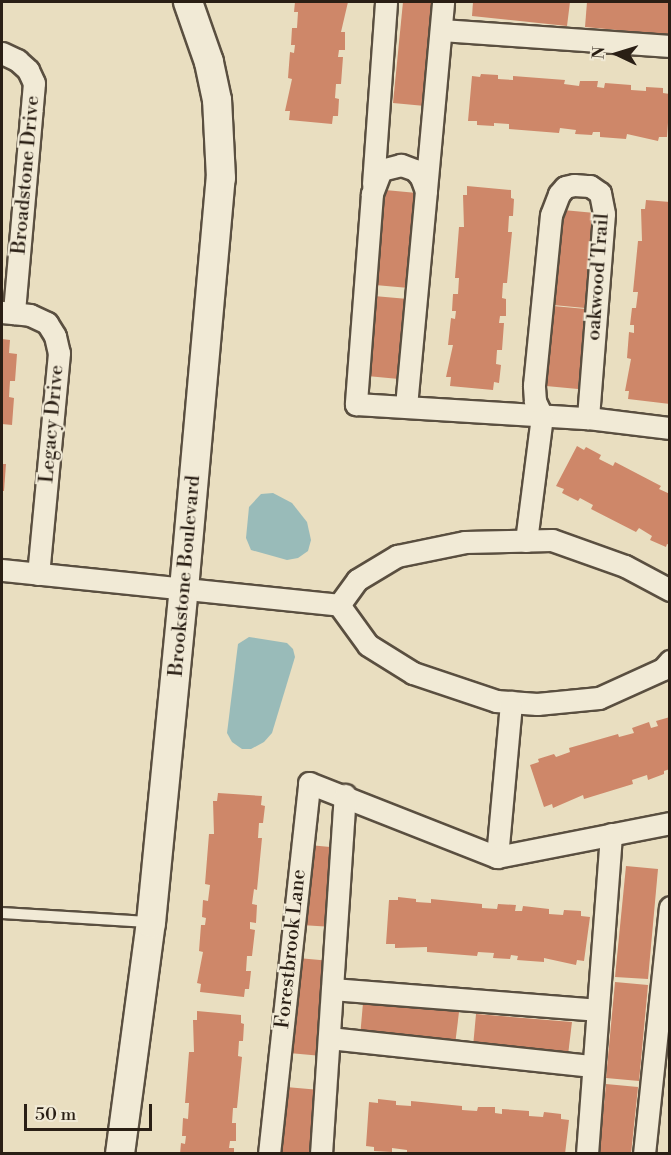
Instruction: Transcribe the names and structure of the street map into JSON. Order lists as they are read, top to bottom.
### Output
{
  "streets": {
    "street": [
      "Broadstone Drive",
      "oakwood Trail",
      "Legacy Drive",
      "Brookstone Boulevard",
      "Forestbrook Lane"
    ]
  },
  "crossings": [
    ["Broadstone Drive", "Legacy Drive"]
  ],
  "scale_bar": "50 m",
  "north": "left"
}
